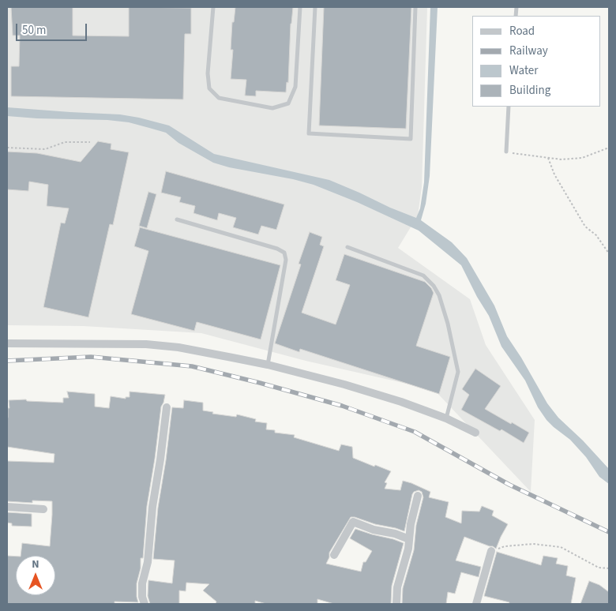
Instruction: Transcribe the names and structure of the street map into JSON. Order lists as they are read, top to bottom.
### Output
{
  "legend": [
    "Road",
    "Railway",
    "Water",
    "Building"
  ],
  "scale_bar": "50 m",
  "north": "top"
}
